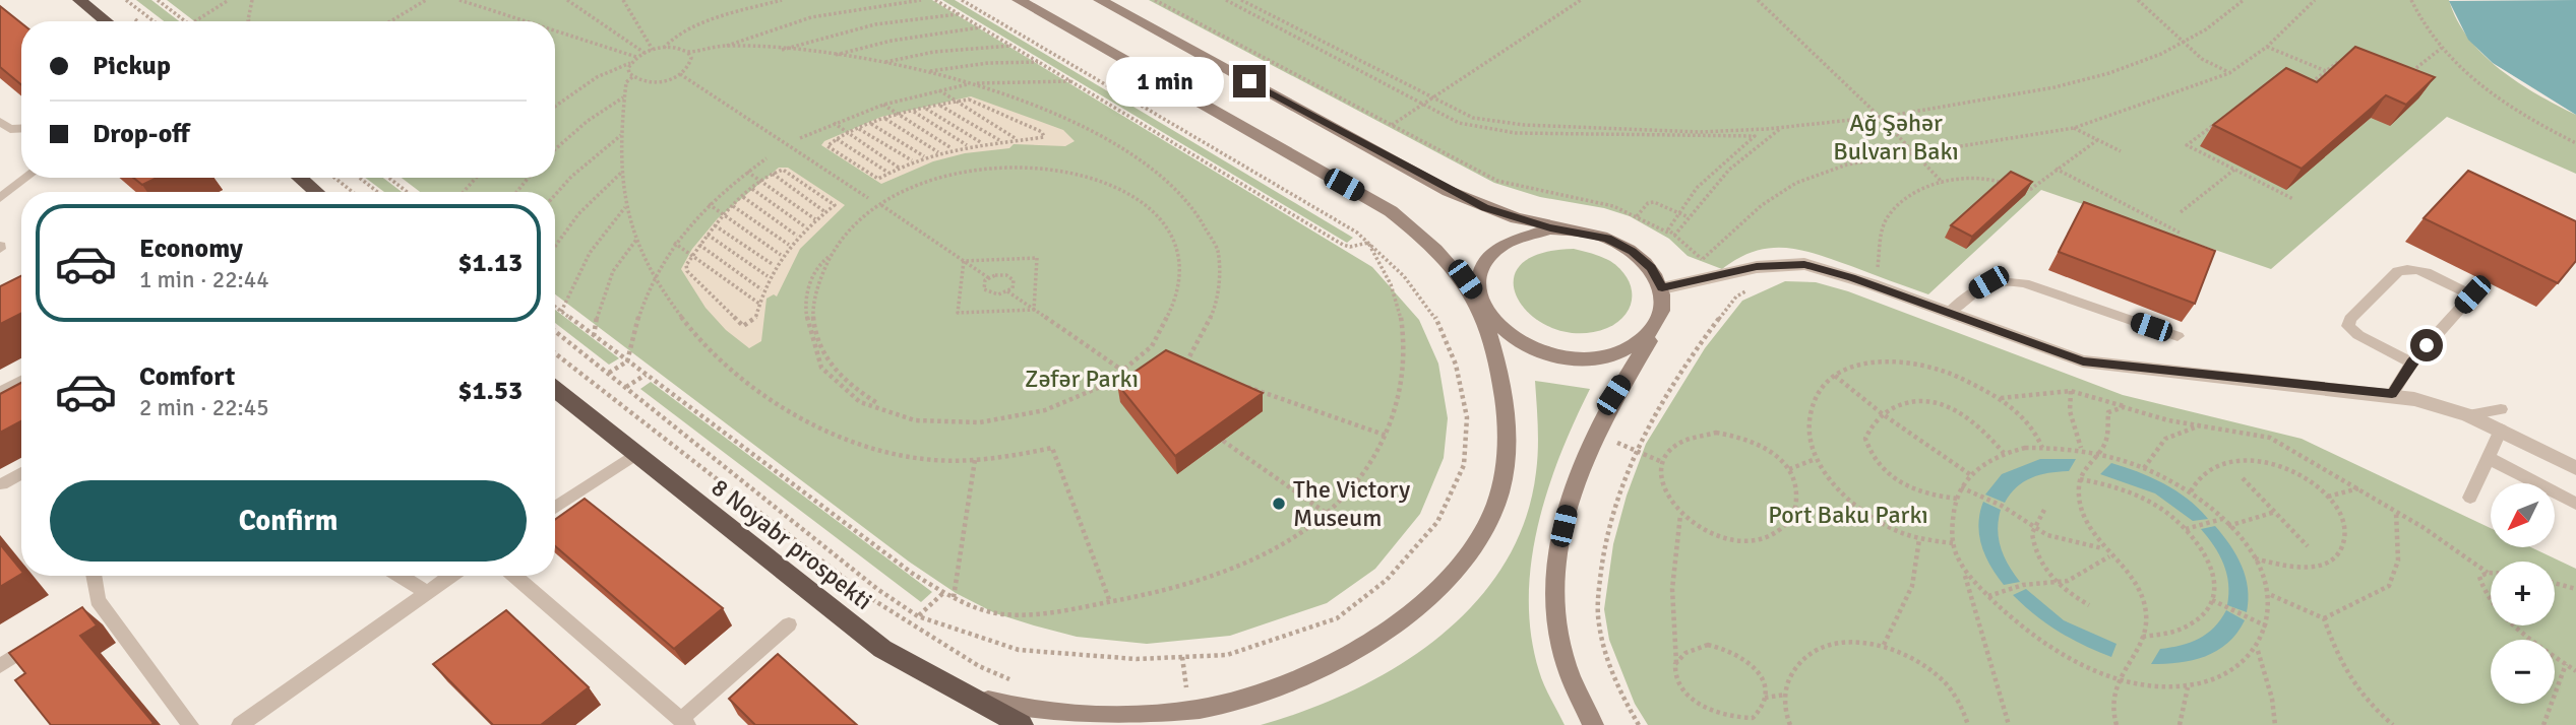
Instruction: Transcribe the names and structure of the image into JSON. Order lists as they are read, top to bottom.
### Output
{
  "streets": {
    "highway": ["8 Noyabr prospekti"]
  },
  "parks": ["Ağ Şəhər Bulvarı Bakı", "Zəfər Parkı", "Port Baku Parkı"],
  "places": ["The Victory Museum"],
  "north": "bottom left",
  "page": {
    "banner": ["Pickup", "Drop-off"],
    "bubble": "1 min",
    "list": [
      {
        "name": "Economy",
        "note": "1 min · 22:44",
        "value": "$1.13"
      },
      {
        "name": "Comfort",
        "note": "2 min · 22:45",
        "value": "$1.53"
      }
    ],
    "buttons": "Confirm",
    "map_buttons": ["+", "−"]
  }
}
